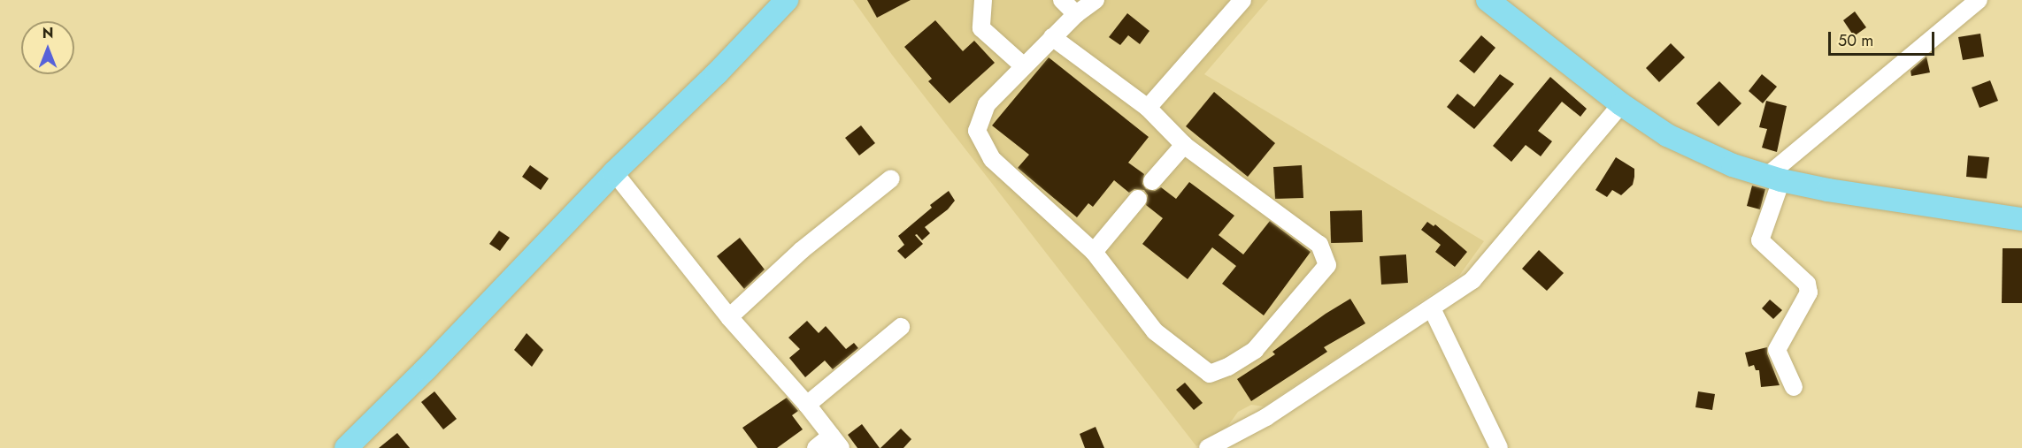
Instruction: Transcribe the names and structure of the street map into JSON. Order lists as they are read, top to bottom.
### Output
{
  "scale_bar": "50 m",
  "north": "top"
}
